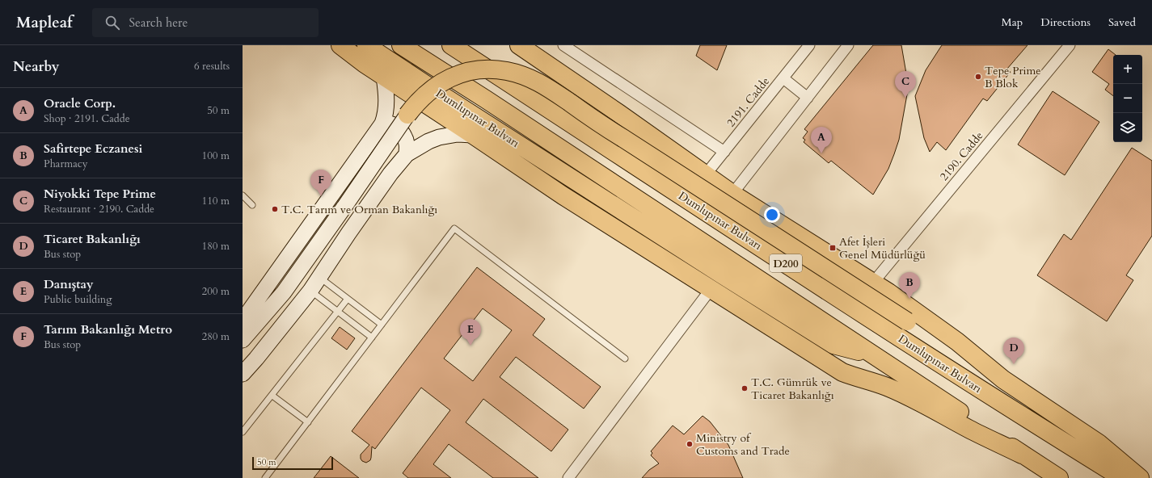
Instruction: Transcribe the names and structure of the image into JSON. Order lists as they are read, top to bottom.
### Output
{
  "streets": {
    "highway": ["Dumlupınar Bulvarı", "D200"],
    "street": ["2191. Cadde", "2190. Cadde"]
  },
  "crossings": [
    ["2191. Cadde", "Dumlupınar Bulvarı"],
    ["Dumlupınar Bulvarı", "2190. Cadde"]
  ],
  "places": {
    "other": [
      "Tepe Prime B Blok",
      "T.C. Tarım ve Orman Bakanlığı",
      "T.C. Gümrük ve Ticaret Bakanlığı",
      "Ministry of Customs and Trade"
    ],
    "transit": ["Afet İşleri Genel Müdürlüğü"]
  },
  "scale_bar": "50 m",
  "page": {
    "header": "Mapleaf",
    "search": "Search here",
    "nav": ["Map", "Directions", "Saved"],
    "heading": ["Nearby", "6 results"],
    "map_buttons": ["+", "−"],
    "pins": [
      "C",
      "A",
      "F",
      "B",
      "E",
      "D"
    ],
    "list": [
      {
        "mark": "A",
        "name": "Oracle Corp.",
        "note": "Shop · 2191. Cadde",
        "value": "50 m"
      },
      {
        "mark": "B",
        "name": "Safirtepe Eczanesi",
        "note": "Pharmacy",
        "value": "100 m"
      },
      {
        "mark": "C",
        "name": "Niyokki Tepe Prime",
        "note": "Restaurant · 2190. Cadde",
        "value": "110 m"
      },
      {
        "mark": "D",
        "name": "Ticaret Bakanlığı",
        "note": "Bus stop",
        "value": "180 m"
      },
      {
        "mark": "E",
        "name": "Danıştay",
        "note": "Public building",
        "value": "200 m"
      },
      {
        "mark": "F",
        "name": "Tarım Bakanlığı Metro",
        "note": "Bus stop",
        "value": "280 m"
      }
    ],
    "scale": "50 m"
  }
}
